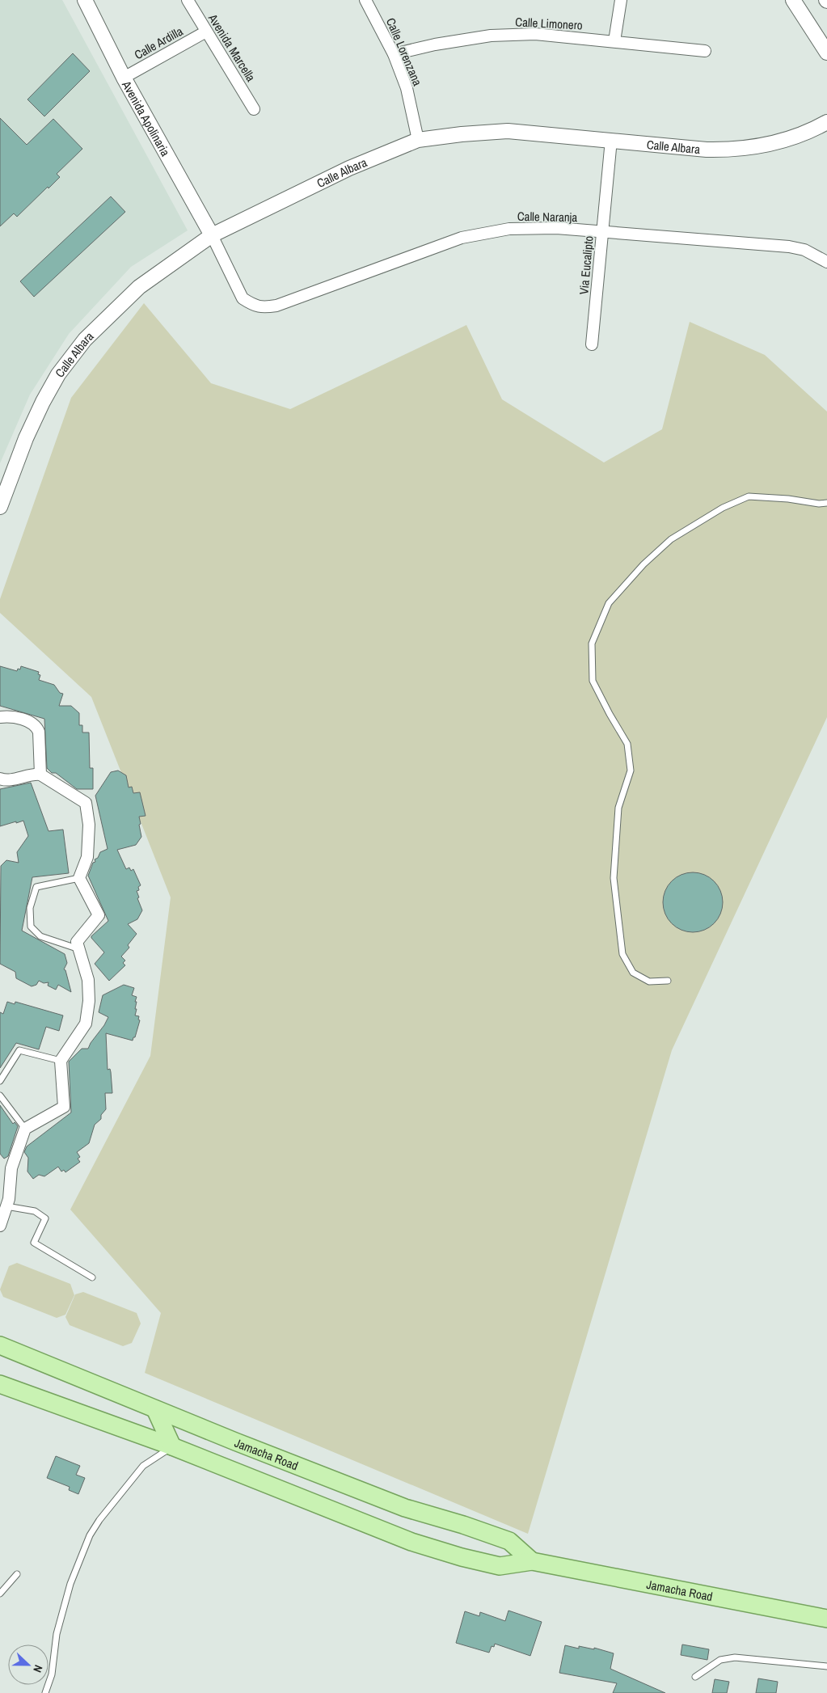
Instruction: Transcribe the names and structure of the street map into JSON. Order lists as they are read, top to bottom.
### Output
{
  "streets": {
    "main road": ["Jamacha Road"],
    "street": [
      "Calle Limonero",
      "Calle Ardilla",
      "Avenida Marcella",
      "Calle Lorenzana",
      "Avenida Apolinaria",
      "Calle Albara",
      "Calle Naranja",
      "Via Eucalipto"
    ]
  },
  "crossings": [
    ["Calle Limonero", "Calle Lorenzana"],
    ["Calle Ardilla", "Avenida Marcella"],
    ["Calle Ardilla", "Avenida Apolinaria"],
    ["Calle Lorenzana", "Calle Albara"],
    ["Avenida Apolinaria", "Calle Albara"],
    ["Avenida Apolinaria", "Calle Naranja"],
    ["Calle Albara", "Calle Naranja"],
    ["Calle Albara", "Via Eucalipto"],
    ["Calle Naranja", "Via Eucalipto"]
  ],
  "north": "right"
}
